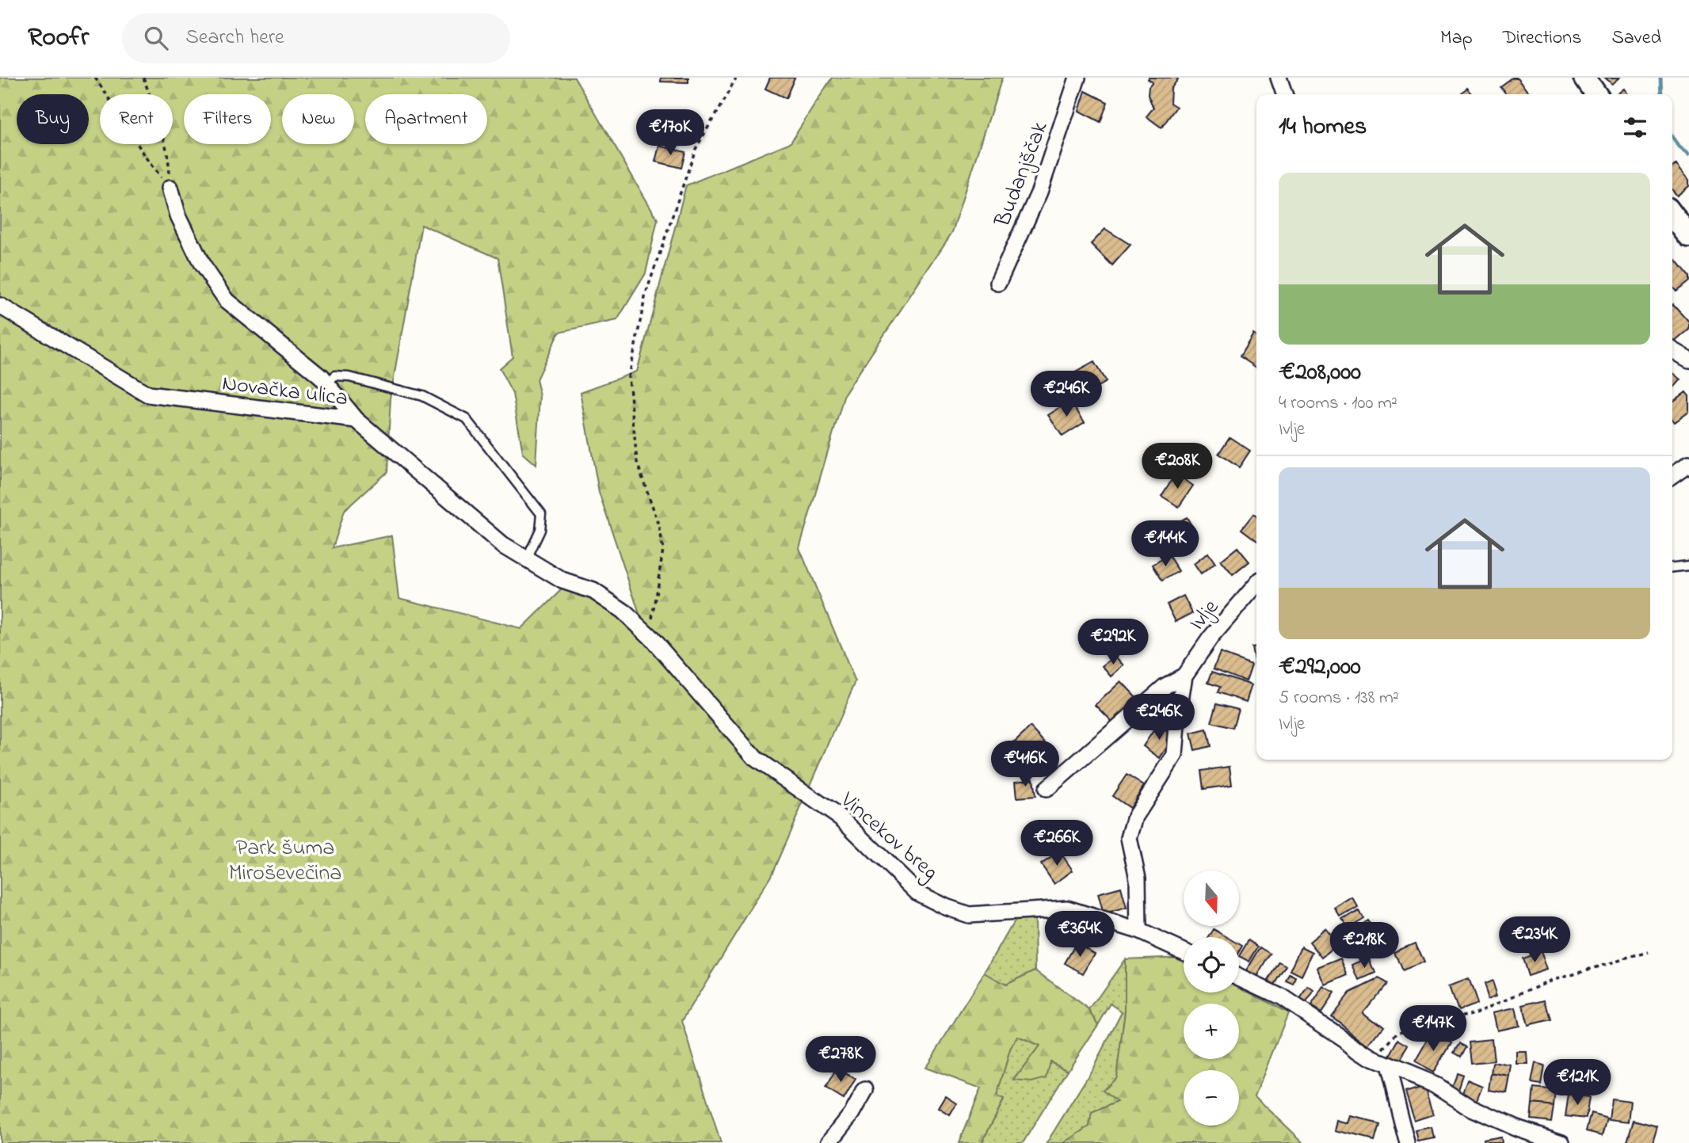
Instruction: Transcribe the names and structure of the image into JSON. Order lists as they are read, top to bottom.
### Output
{
  "streets": {
    "street": [
      "Budanjščak",
      "Novačka ulica",
      "Ivlje",
      "Vincekov breg"
    ]
  },
  "crossings": [
    ["Novačka ulica", "Vincekov breg"],
    ["Ivlje", "Vincekov breg"]
  ],
  "parks": ["Park šuma Miroševečina"],
  "north": "bottom",
  "page": {
    "header": "Roofr",
    "search": "Search here",
    "nav": ["Map", "Directions", "Saved"],
    "chip": [
      "Buy",
      "Rent",
      "Filters",
      "New",
      "Apartment"
    ],
    "heading": "14 homes",
    "price": [
      "€170K",
      "€246K",
      "€208K",
      "€144K",
      "€292K",
      "€246K",
      "€416K",
      "€266K",
      "€364K",
      "€234K",
      "€218K",
      "€147K",
      "€278K",
      "€121K"
    ],
    "list": [
      {
        "name": "€208,000",
        "note": "4 rooms · 100 m² · Ivlje"
      },
      {
        "name": "€292,000",
        "note": "5 rooms · 138 m² · Ivlje"
      }
    ],
    "map_buttons": ["+", "−"]
  }
}
